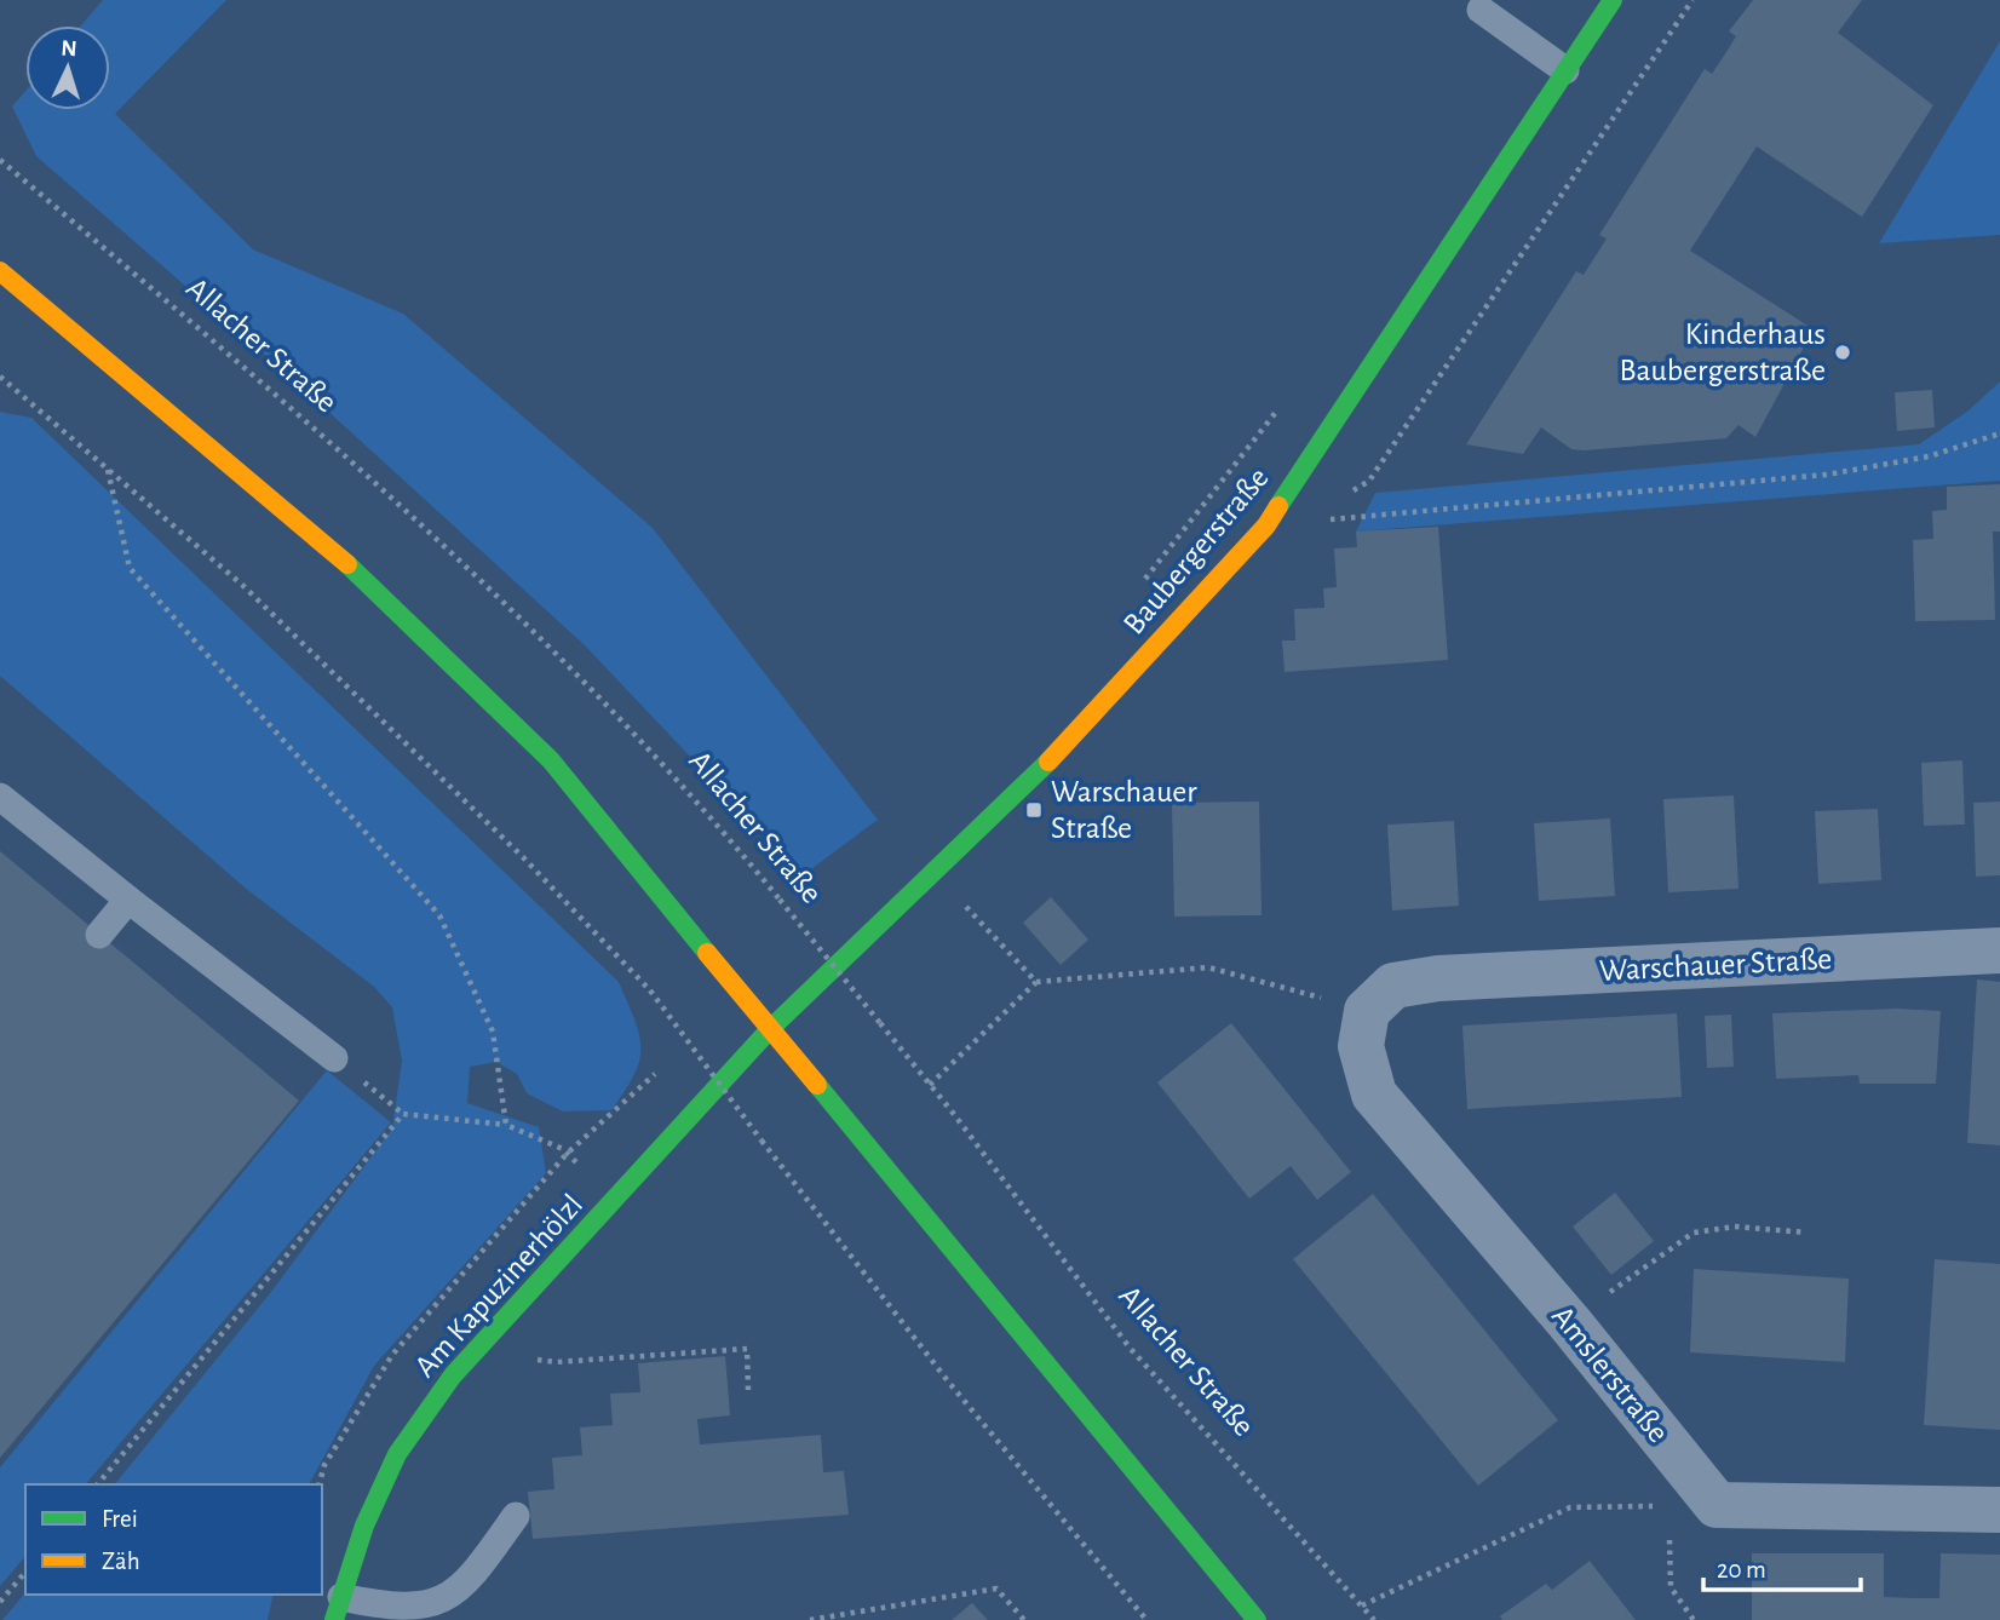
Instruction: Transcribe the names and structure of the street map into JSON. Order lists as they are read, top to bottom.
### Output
{
  "streets": {
    "street": [
      "Baubergerstraße",
      "Warschauer Straße",
      "Am Kapuzinerhölzl",
      "Amslerstraße"
    ],
    "path": ["Allacher Straße"]
  },
  "crossings": [
    ["Baubergerstraße", "Am Kapuzinerhölzl"],
    ["Warschauer Straße", "Amslerstraße"]
  ],
  "places": {
    "other": ["Kinderhaus Baubergerstraße"],
    "transit": ["Warschauer Straße"]
  },
  "legend": ["Frei", "Zäh"],
  "scale_bar": "20 m",
  "north": "top"
}
